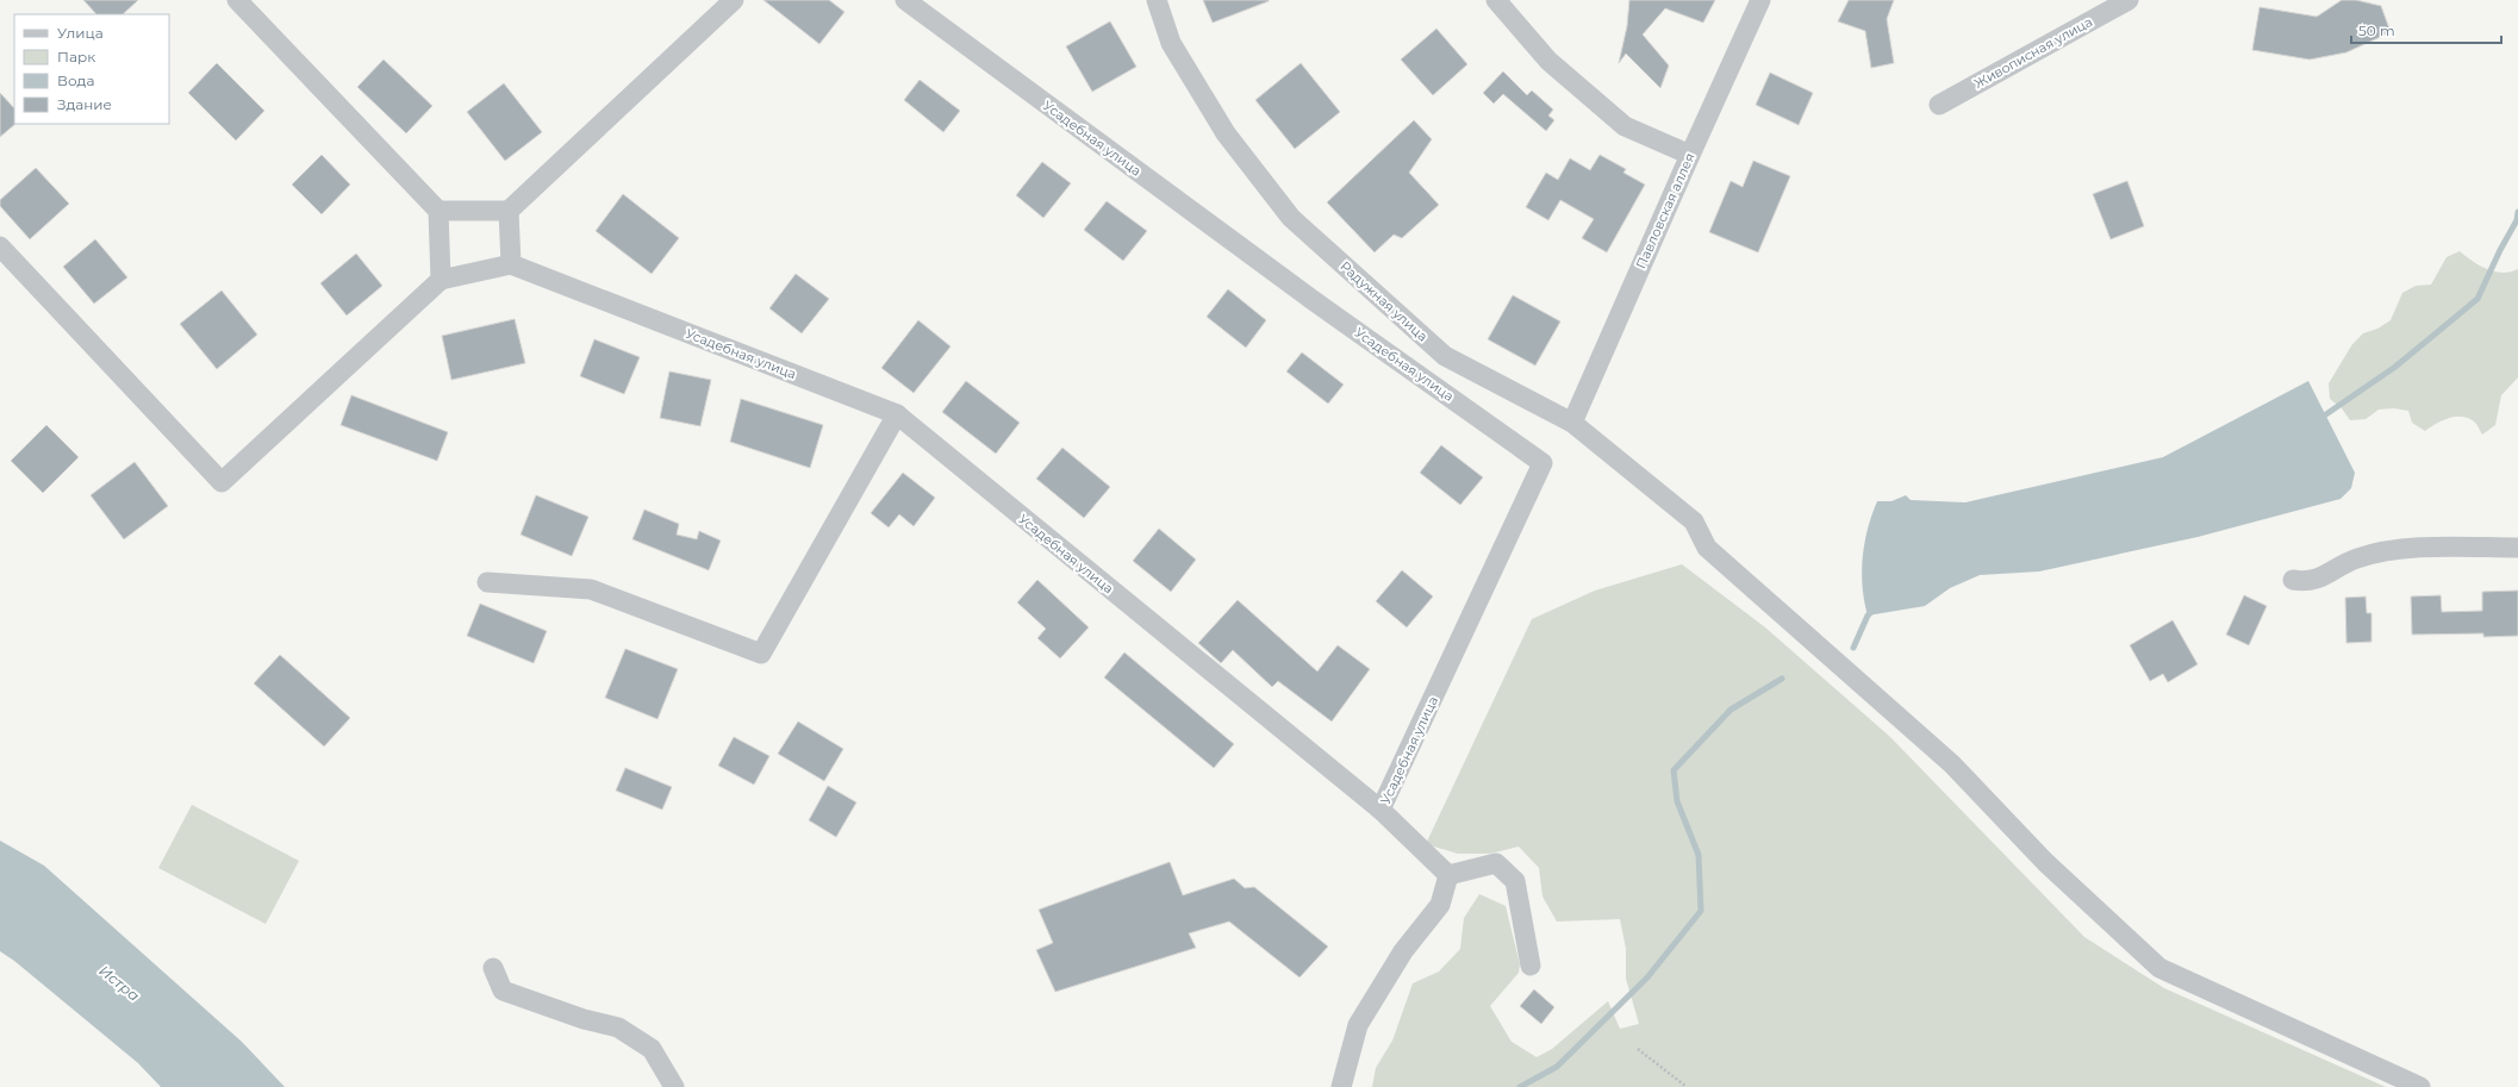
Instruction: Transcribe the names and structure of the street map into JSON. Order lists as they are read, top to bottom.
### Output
{
  "streets": {
    "street": [
      "Живописная улица",
      "Усадебная улица",
      "Павловская аллея",
      "Радужная улица"
    ]
  },
  "crossings": [
    ["Павловская аллея", "Радужная улица"]
  ],
  "water": ["Истра"],
  "legend": [
    "Улица",
    "Парк",
    "Вода",
    "Здание"
  ],
  "scale_bar": "50 m"
}
